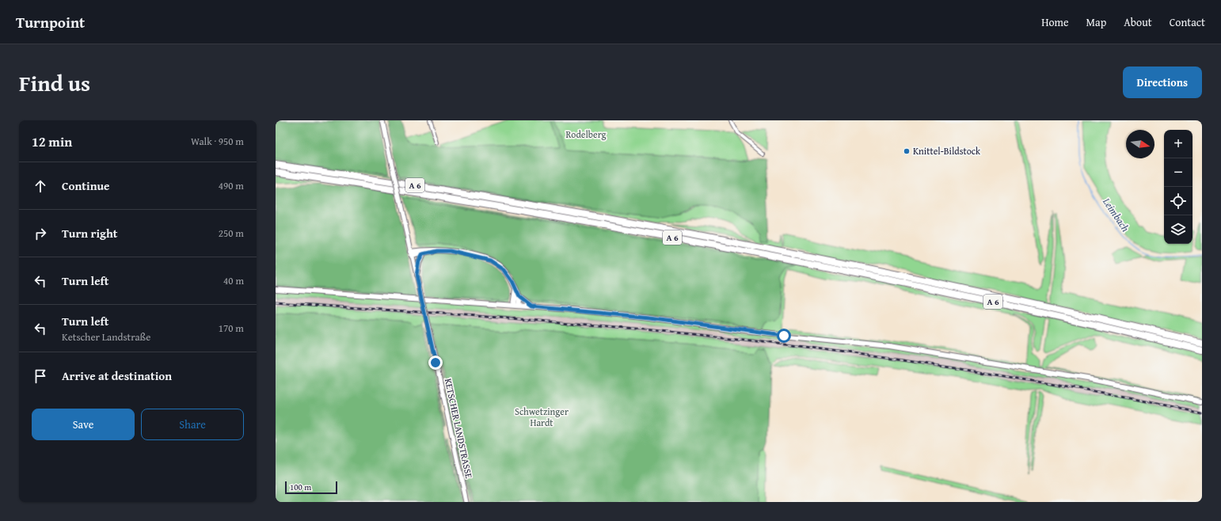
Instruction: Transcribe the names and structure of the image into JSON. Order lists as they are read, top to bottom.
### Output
{
  "streets": {
    "highway": ["A 6"],
    "street": ["KETSCHER LANDSTRASSE"]
  },
  "water": ["Leimbach"],
  "parks": ["Rodelberg", "Schwetzinger Hardt"],
  "places": ["Knittel-Bildstock"],
  "scale_bar": "100 m",
  "north": "right",
  "page": {
    "header": "Turnpoint",
    "nav": [
      "Home",
      "Map",
      "About",
      "Contact"
    ],
    "title": "Find us",
    "buttons": [
      "Directions",
      ["Save", "Share"]
    ],
    "heading": ["12 min", "Walk · 950 m"],
    "map_buttons": ["+", "−"],
    "list": [
      ["Continue", "490 m"],
      ["Turn right", "250 m"],
      ["Turn left", "40 m"],
      ["Turn left", "Ketscher Landstraße", "170 m"],
      "Arrive at destination"
    ],
    "scale": "100 m"
  }
}
